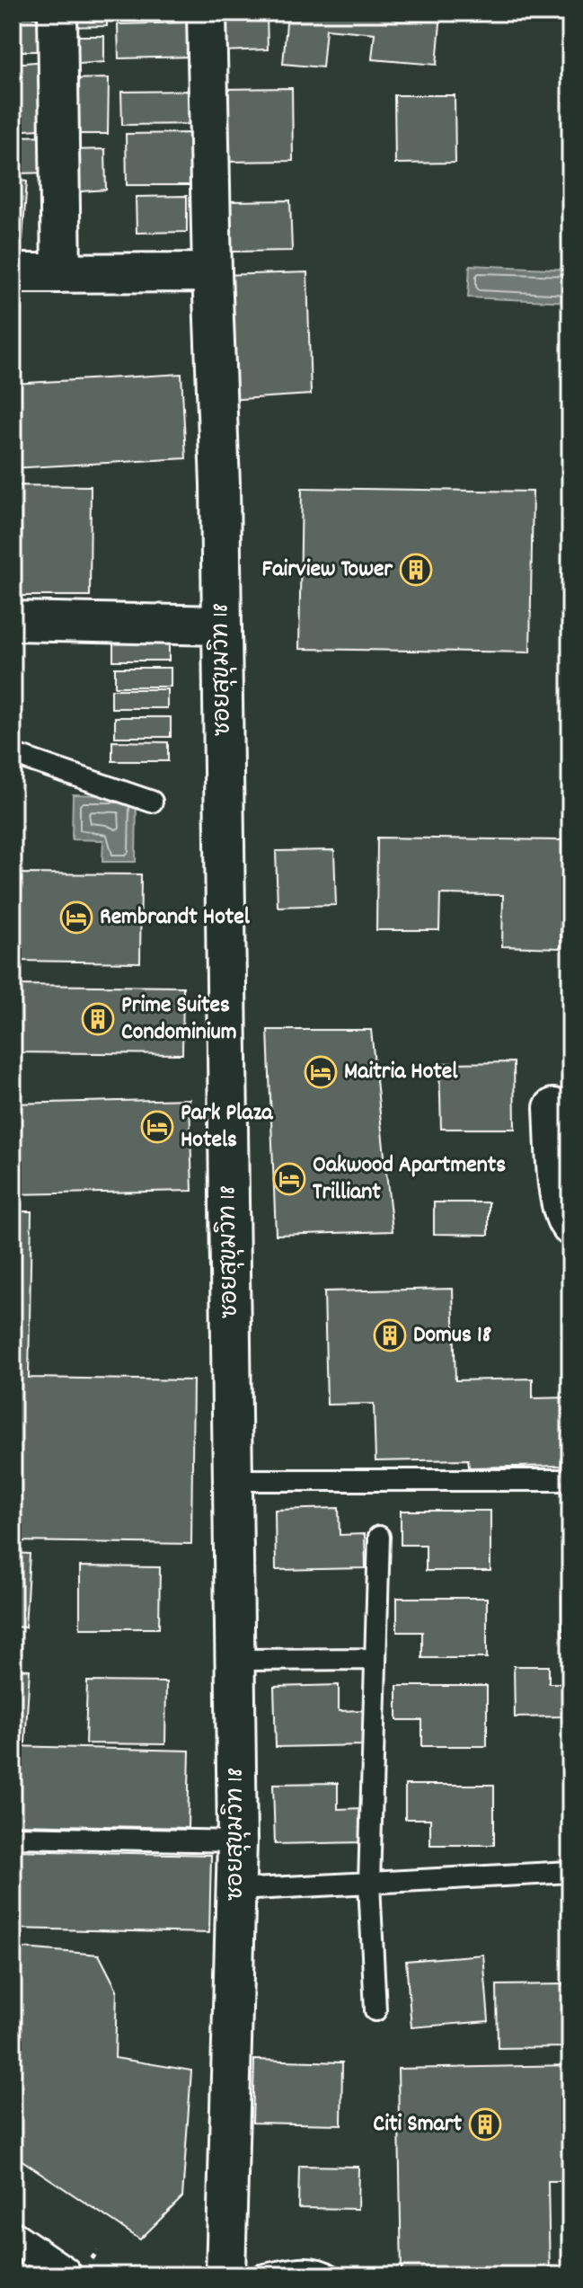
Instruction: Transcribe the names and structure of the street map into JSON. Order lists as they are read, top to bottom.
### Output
{
  "streets": {
    "street": ["ซอยสุขุมวิท 18"]
  },
  "places": {
    "building": [
      "Fairview Tower",
      "Prime Suites Condominium",
      "Domus 18",
      "Citi Smart"
    ],
    "hotel": [
      "Rembrandt Hotel",
      "Maitria Hotel",
      "Park Plaza Hotels",
      "Oakwood Apartments Trilliant"
    ]
  }
}
